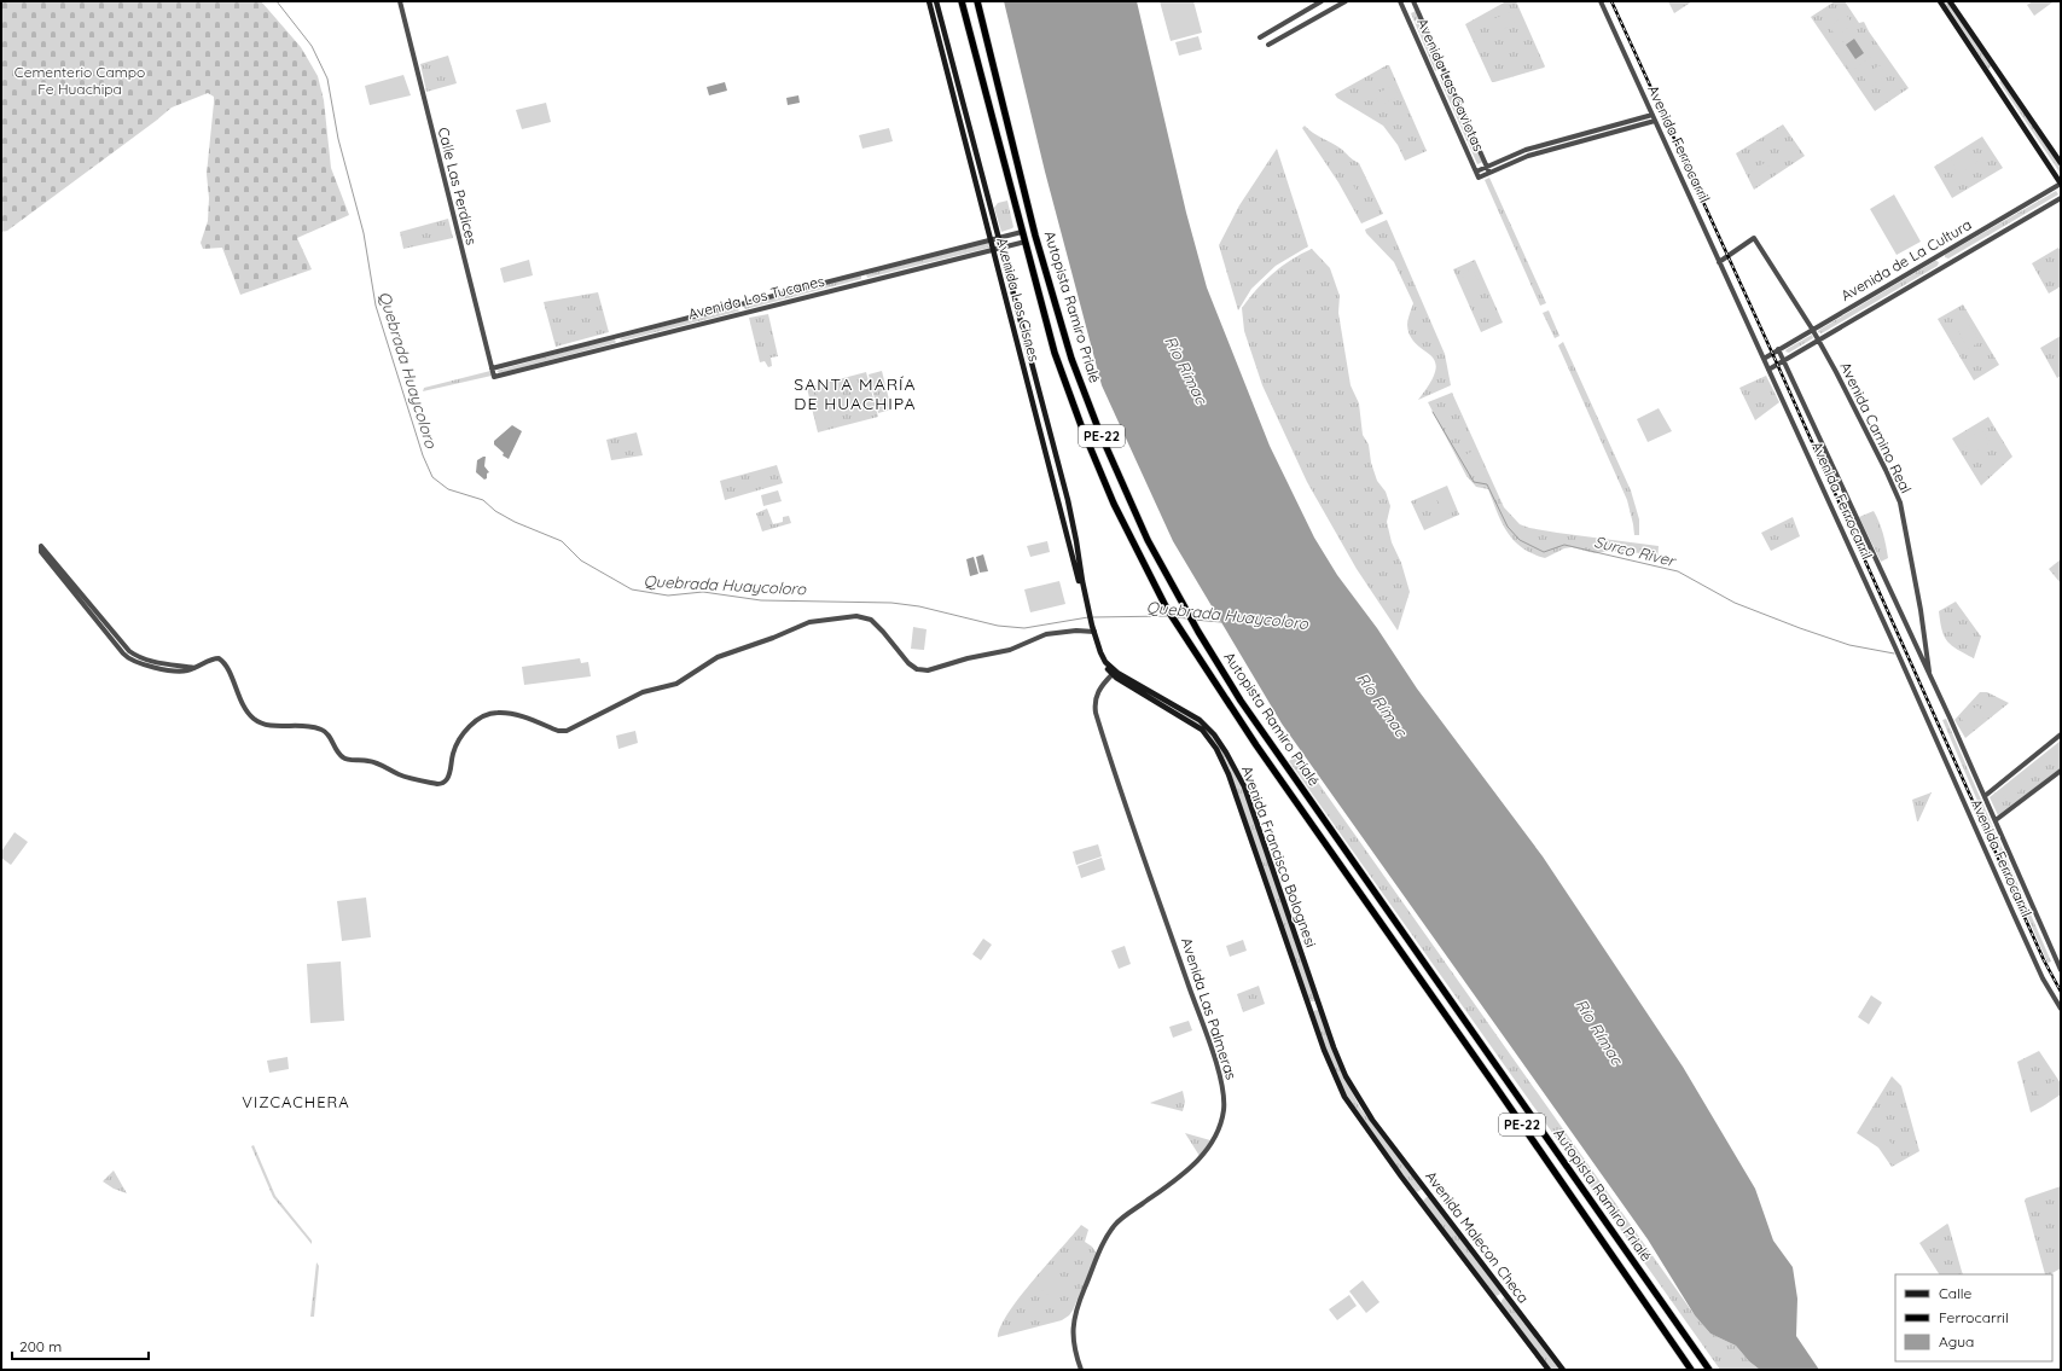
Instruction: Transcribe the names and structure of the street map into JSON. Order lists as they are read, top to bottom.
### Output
{
  "streets": {
    "highway": ["Autopista Ramiro Prialé", "PE-22"],
    "main road": ["Avenida Los Cisnes", "Avenida Francisco Bolognesi", "Avenida Malecon Checa"],
    "street": [
      "Avenida Las Gaviotas",
      "Avenida Ferrocarril",
      "Calle Las Perdices",
      "Avenida de La Cultura",
      "Avenida Los Tucanes",
      "Avenida Camino Real",
      "Avenida Las Palmeras"
    ]
  },
  "crossings": [
    ["Avenida Ferrocarril", "Avenida de La Cultura"],
    ["Avenida Ferrocarril", "Avenida Camino Real"],
    ["Calle Las Perdices", "Avenida Los Tucanes"],
    ["Avenida de La Cultura", "Avenida Camino Real"],
    ["Avenida Los Tucanes", "Avenida Los Cisnes"],
    ["Avenida Los Tucanes", "Autopista Ramiro Prialé"],
    ["Avenida Francisco Bolognesi", "Avenida Las Palmeras"],
    ["Avenida Francisco Bolognesi", "Avenida Malecon Checa"]
  ],
  "districts": ["SANTA MARÍA DE HUACHIPA", "VIZCACHERA"],
  "water": ["Quebrada Huaycoloro", "Río Rímac", "Surco River"],
  "parks": ["Cementerio Campo Fe Huachipa"],
  "legend": ["Calle", "Ferrocarril", "Agua"],
  "scale_bar": "200 m"
}
